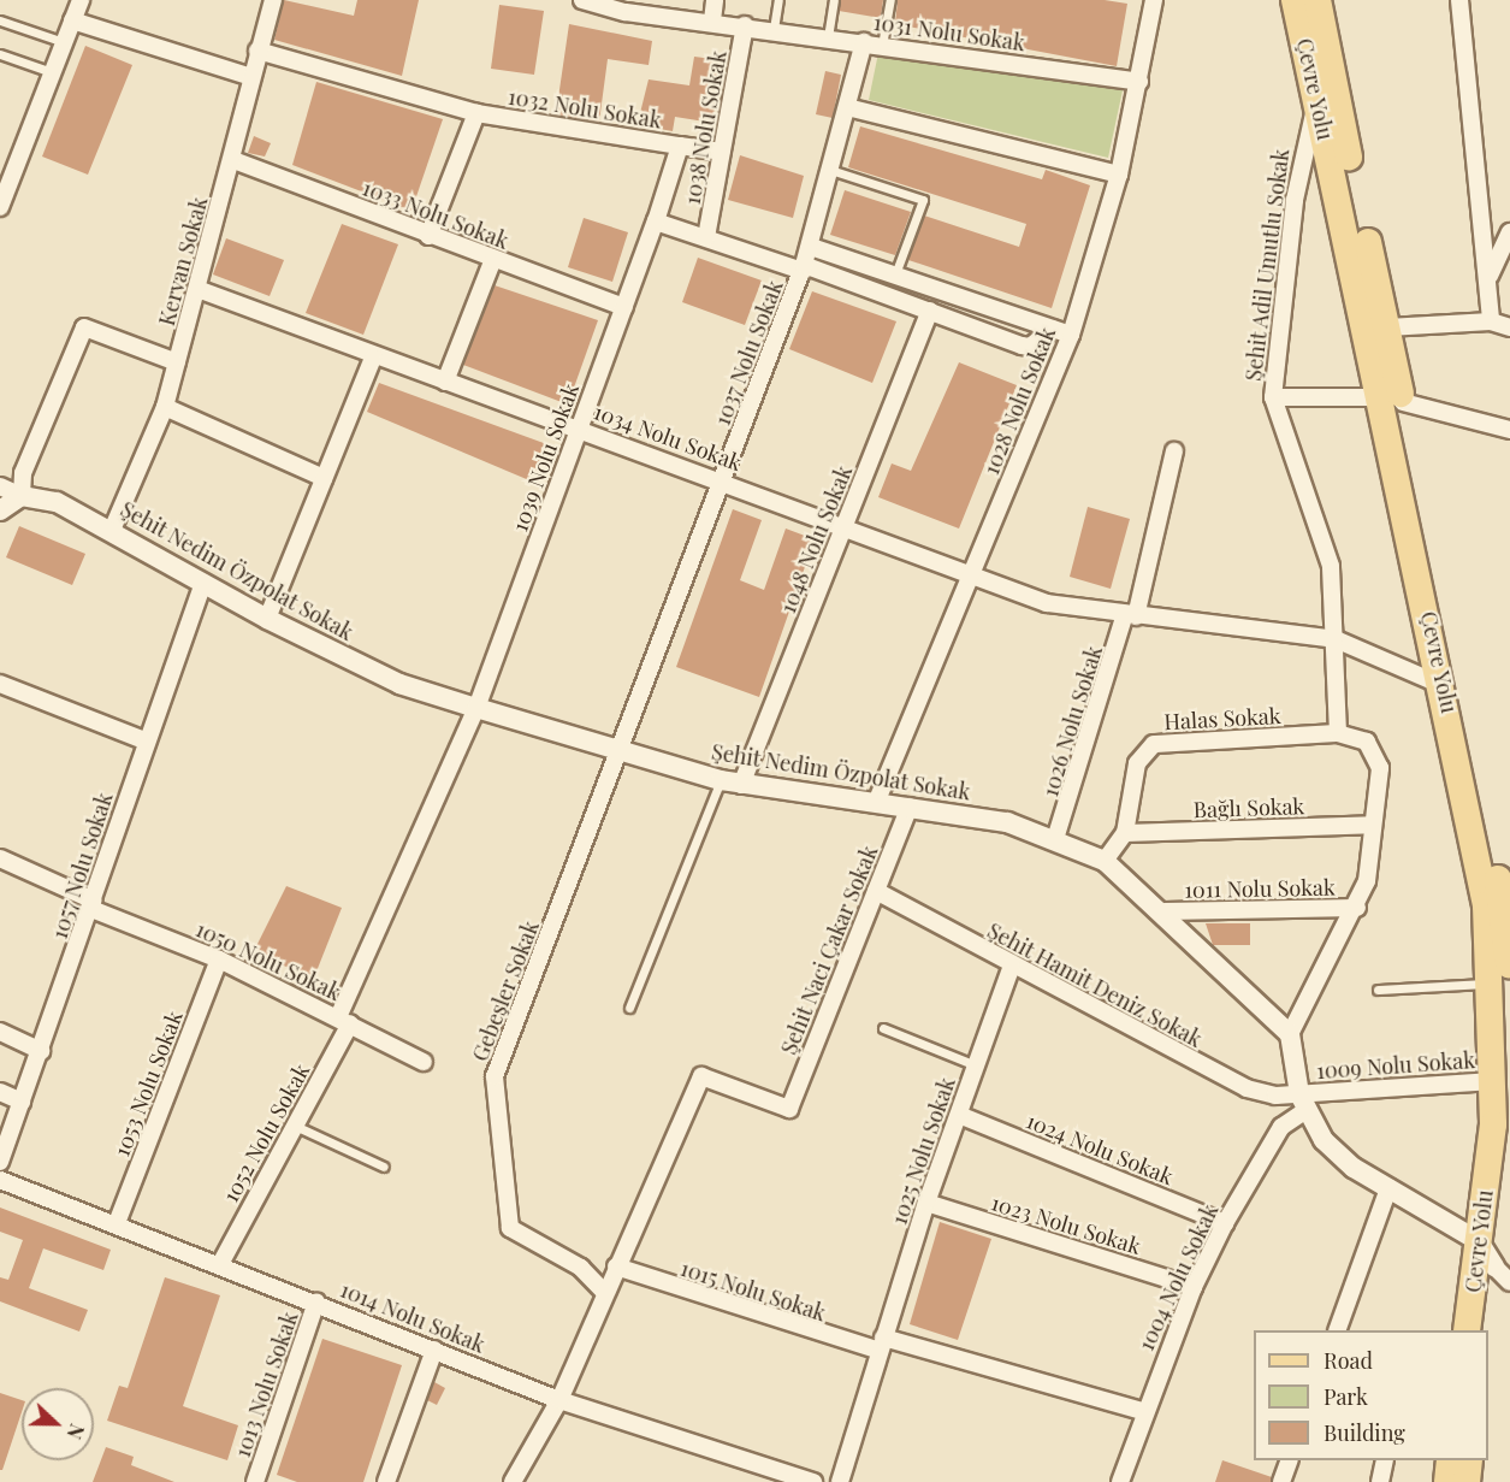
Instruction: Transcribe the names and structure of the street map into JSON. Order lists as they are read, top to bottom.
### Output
{
  "streets": {
    "main road": ["Çevre Yolu"],
    "street": [
      "1031 Nolu Sokak",
      "1032 Nolu Sokak",
      "1038 Nolu Sokak",
      "1033 Nolu Sokak",
      "Kervan Sokak",
      "Şehit Adil Umutlu Sokak",
      "1037 Nolu Sokak",
      "1028 Nolu Sokak",
      "1034 Nolu Sokak",
      "1039 Nolu Sokak",
      "1048 Nolu Sokak",
      "Şehit Nedim Özpolat Sokak",
      "Halas Sokak",
      "1026 Nolu Sokak",
      "Bağlı Sokak",
      "1057 Nolu Sokak",
      "1011 Nolu Sokak",
      "Şehit Naci Çakar Sokak",
      "1050 Nolu Sokak",
      "Şehit Hamit Deniz Sokak",
      "Gebeşler Sokak",
      "1009 Nolu Sokak",
      "1053 Nolu Sokak",
      "1052 Nolu Sokak",
      "1024 Nolu Sokak",
      "1025 Nolu Sokak",
      "1023 Nolu Sokak",
      "1004 Nolu Sokak",
      "1015 Nolu Sokak",
      "1014 Nolu Sokak",
      "1013 Nolu Sokak"
    ]
  },
  "crossings": [
    ["1031 Nolu Sokak", "1038 Nolu Sokak"],
    ["1031 Nolu Sokak", "1037 Nolu Sokak"],
    ["1031 Nolu Sokak", "1028 Nolu Sokak"],
    ["Çevre Yolu", "Şehit Adil Umutlu Sokak"],
    ["Çevre Yolu", "1034 Nolu Sokak"],
    ["Çevre Yolu", "1009 Nolu Sokak"],
    ["1032 Nolu Sokak", "Kervan Sokak"],
    ["1032 Nolu Sokak", "1039 Nolu Sokak"],
    ["1033 Nolu Sokak", "Kervan Sokak"],
    ["1033 Nolu Sokak", "1039 Nolu Sokak"],
    ["Kervan Sokak", "1034 Nolu Sokak"],
    ["Kervan Sokak", "Şehit Nedim Özpolat Sokak"],
    ["Şehit Adil Umutlu Sokak", "1034 Nolu Sokak"],
    ["Şehit Adil Umutlu Sokak", "Halas Sokak"],
    ["1037 Nolu Sokak", "1034 Nolu Sokak"],
    ["1037 Nolu Sokak", "Şehit Nedim Özpolat Sokak"],
    ["1037 Nolu Sokak", "Gebeşler Sokak"],
    ["1028 Nolu Sokak", "1034 Nolu Sokak"],
    ["1028 Nolu Sokak", "Şehit Nedim Özpolat Sokak"],
    ["1034 Nolu Sokak", "1039 Nolu Sokak"],
    ["1034 Nolu Sokak", "1048 Nolu Sokak"],
    ["1034 Nolu Sokak", "1026 Nolu Sokak"],
    ["1039 Nolu Sokak", "Şehit Nedim Özpolat Sokak"],
    ["1039 Nolu Sokak", "1050 Nolu Sokak"],
    ["1039 Nolu Sokak", "1052 Nolu Sokak"],
    ["1048 Nolu Sokak", "Şehit Nedim Özpolat Sokak"],
    ["Şehit Nedim Özpolat Sokak", "Halas Sokak"],
    ["Şehit Nedim Özpolat Sokak", "1026 Nolu Sokak"],
    ["Şehit Nedim Özpolat Sokak", "1057 Nolu Sokak"],
    ["Şehit Nedim Özpolat Sokak", "1011 Nolu Sokak"],
    ["Şehit Nedim Özpolat Sokak", "Şehit Naci Çakar Sokak"],
    ["Şehit Nedim Özpolat Sokak", "Gebeşler Sokak"],
    ["Halas Sokak", "Bağlı Sokak"],
    ["1057 Nolu Sokak", "1050 Nolu Sokak"],
    ["Şehit Naci Çakar Sokak", "Şehit Hamit Deniz Sokak"],
    ["Şehit Naci Çakar Sokak", "1015 Nolu Sokak"],
    ["1050 Nolu Sokak", "1053 Nolu Sokak"],
    ["1050 Nolu Sokak", "1052 Nolu Sokak"],
    ["Şehit Hamit Deniz Sokak", "1009 Nolu Sokak"],
    ["Şehit Hamit Deniz Sokak", "1025 Nolu Sokak"],
    ["Şehit Hamit Deniz Sokak", "1004 Nolu Sokak"],
    ["1009 Nolu Sokak", "1004 Nolu Sokak"],
    ["1053 Nolu Sokak", "1014 Nolu Sokak"],
    ["1052 Nolu Sokak", "1014 Nolu Sokak"],
    ["1024 Nolu Sokak", "1025 Nolu Sokak"],
    ["1024 Nolu Sokak", "1004 Nolu Sokak"],
    ["1025 Nolu Sokak", "1023 Nolu Sokak"],
    ["1025 Nolu Sokak", "1015 Nolu Sokak"],
    ["1023 Nolu Sokak", "1004 Nolu Sokak"],
    ["1004 Nolu Sokak", "1015 Nolu Sokak"],
    ["1014 Nolu Sokak", "1013 Nolu Sokak"]
  ],
  "legend": ["Road", "Park", "Building"],
  "north": "right"
}
